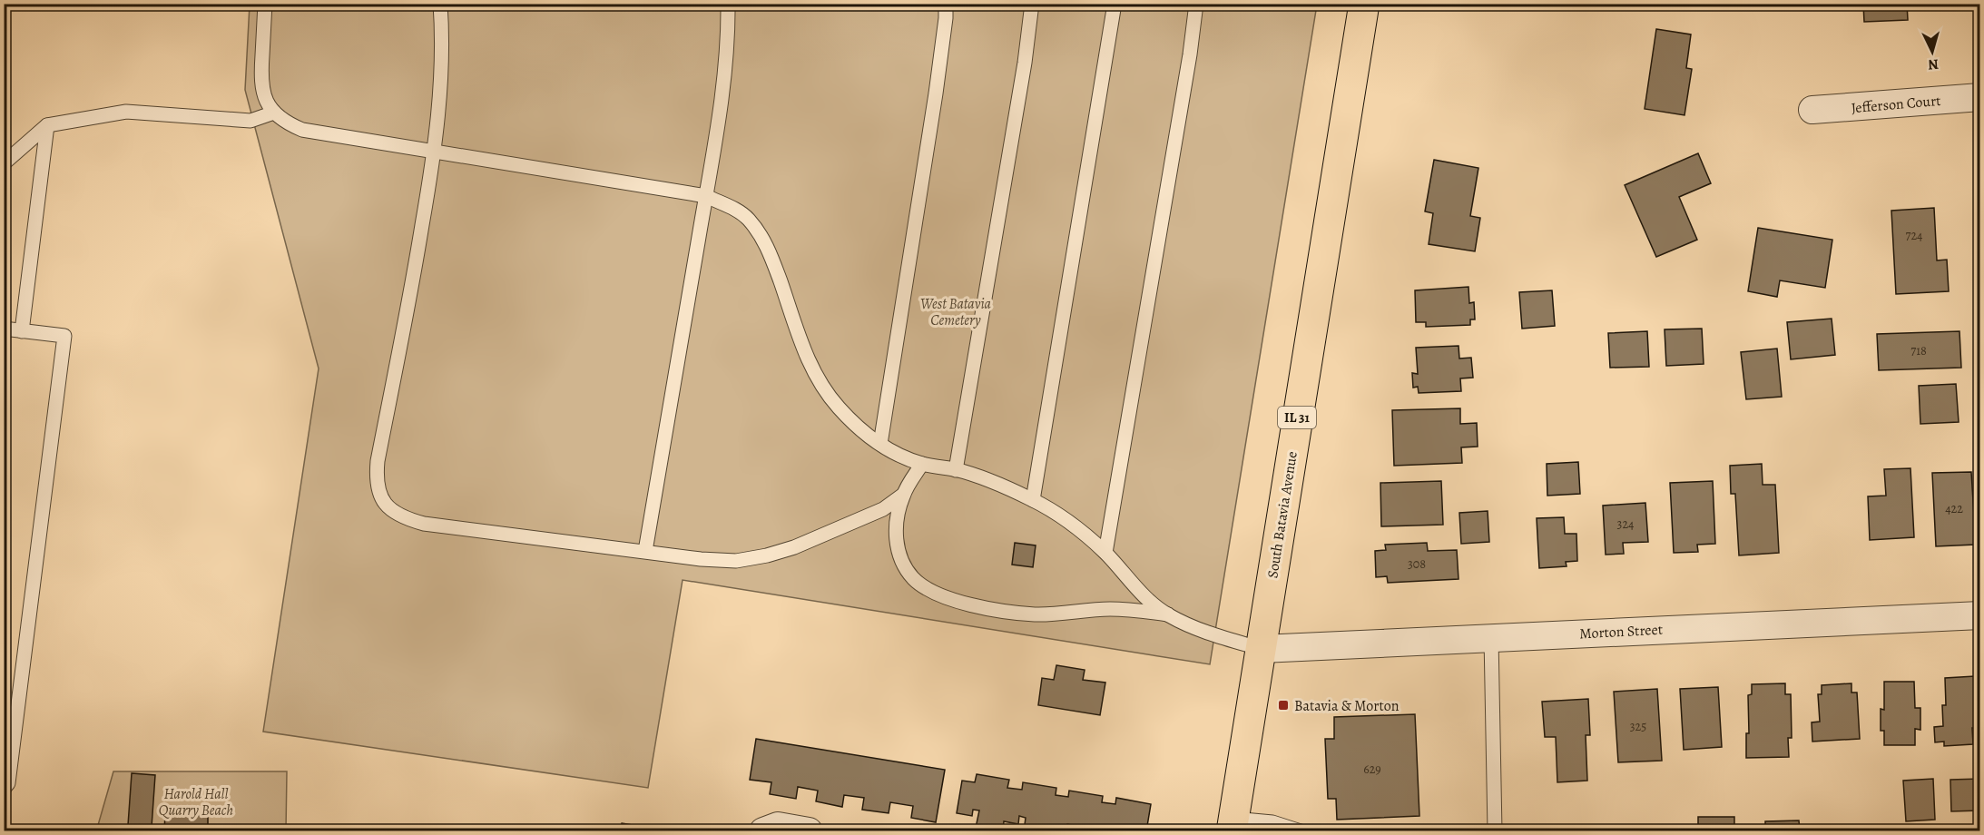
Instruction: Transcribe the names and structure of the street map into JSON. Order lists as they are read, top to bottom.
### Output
{
  "streets": {
    "main road": ["IL 31", "South Batavia Avenue"],
    "street": ["Jefferson Court", "Morton Street"]
  },
  "crossings": [
    ["South Batavia Avenue", "Morton Street"]
  ],
  "parks": ["West Batavia Cemetery", "Harold Hall Quarry Beach"],
  "places": {
    "transit": ["Batavia & Morton"]
  },
  "house_numbers": [
    "724",
    "718",
    "422",
    "324",
    "308",
    "325",
    "629"
  ],
  "north": "bottom"
}
